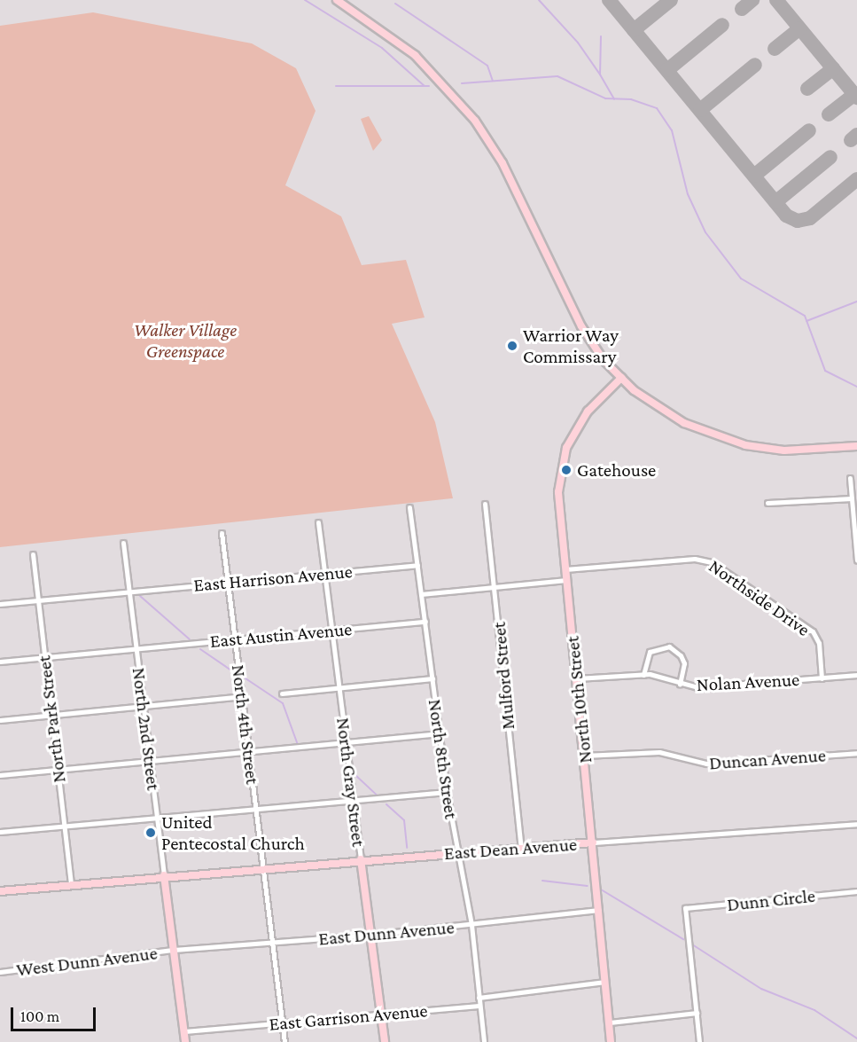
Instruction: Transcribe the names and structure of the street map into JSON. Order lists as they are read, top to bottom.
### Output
{
  "streets": {
    "street": [
      "East Harrison Avenue",
      "Northside Drive",
      "East Austin Avenue",
      "Mulford Street",
      "Nolan Avenue",
      "North 10th Street",
      "North Park Street",
      "North 4th Street",
      "North 2nd Street",
      "North 8th Street",
      "Duncan Avenue",
      "North Gray Street",
      "East Dean Avenue",
      "Dunn Circle",
      "East Dunn Avenue",
      "West Dunn Avenue",
      "East Garrison Avenue"
    ]
  },
  "crossings": [
    ["East Harrison Avenue", "North Park Street"],
    ["East Harrison Avenue", "North 4th Street"],
    ["East Harrison Avenue", "North 2nd Street"],
    ["East Harrison Avenue", "North 8th Street"],
    ["East Harrison Avenue", "North Gray Street"],
    ["Northside Drive", "Nolan Avenue"],
    ["Northside Drive", "North 10th Street"],
    ["East Austin Avenue", "North Park Street"],
    ["East Austin Avenue", "North 4th Street"],
    ["East Austin Avenue", "North 2nd Street"],
    ["East Austin Avenue", "North 8th Street"],
    ["East Austin Avenue", "North Gray Street"],
    ["Mulford Street", "East Dean Avenue"],
    ["Nolan Avenue", "North 10th Street"],
    ["North 10th Street", "Duncan Avenue"],
    ["North 10th Street", "East Dean Avenue"],
    ["North 10th Street", "East Dunn Avenue"],
    ["North Park Street", "East Dean Avenue"],
    ["North 4th Street", "East Dean Avenue"],
    ["North 4th Street", "East Dunn Avenue"],
    ["North 4th Street", "East Garrison Avenue"],
    ["North 2nd Street", "East Dean Avenue"],
    ["North 2nd Street", "East Dunn Avenue"],
    ["North 2nd Street", "West Dunn Avenue"],
    ["North 2nd Street", "East Garrison Avenue"],
    ["North 8th Street", "East Dean Avenue"],
    ["North 8th Street", "East Dunn Avenue"],
    ["North 8th Street", "East Garrison Avenue"],
    ["North Gray Street", "East Dean Avenue"],
    ["North Gray Street", "East Dunn Avenue"],
    ["North Gray Street", "East Garrison Avenue"],
    ["East Dunn Avenue", "West Dunn Avenue"]
  ],
  "parks": ["Walker Village Greenspace"],
  "places": ["Warrior Way Commissary", "Gatehouse", "United Pentecostal Church"],
  "scale_bar": "100 m"
}
